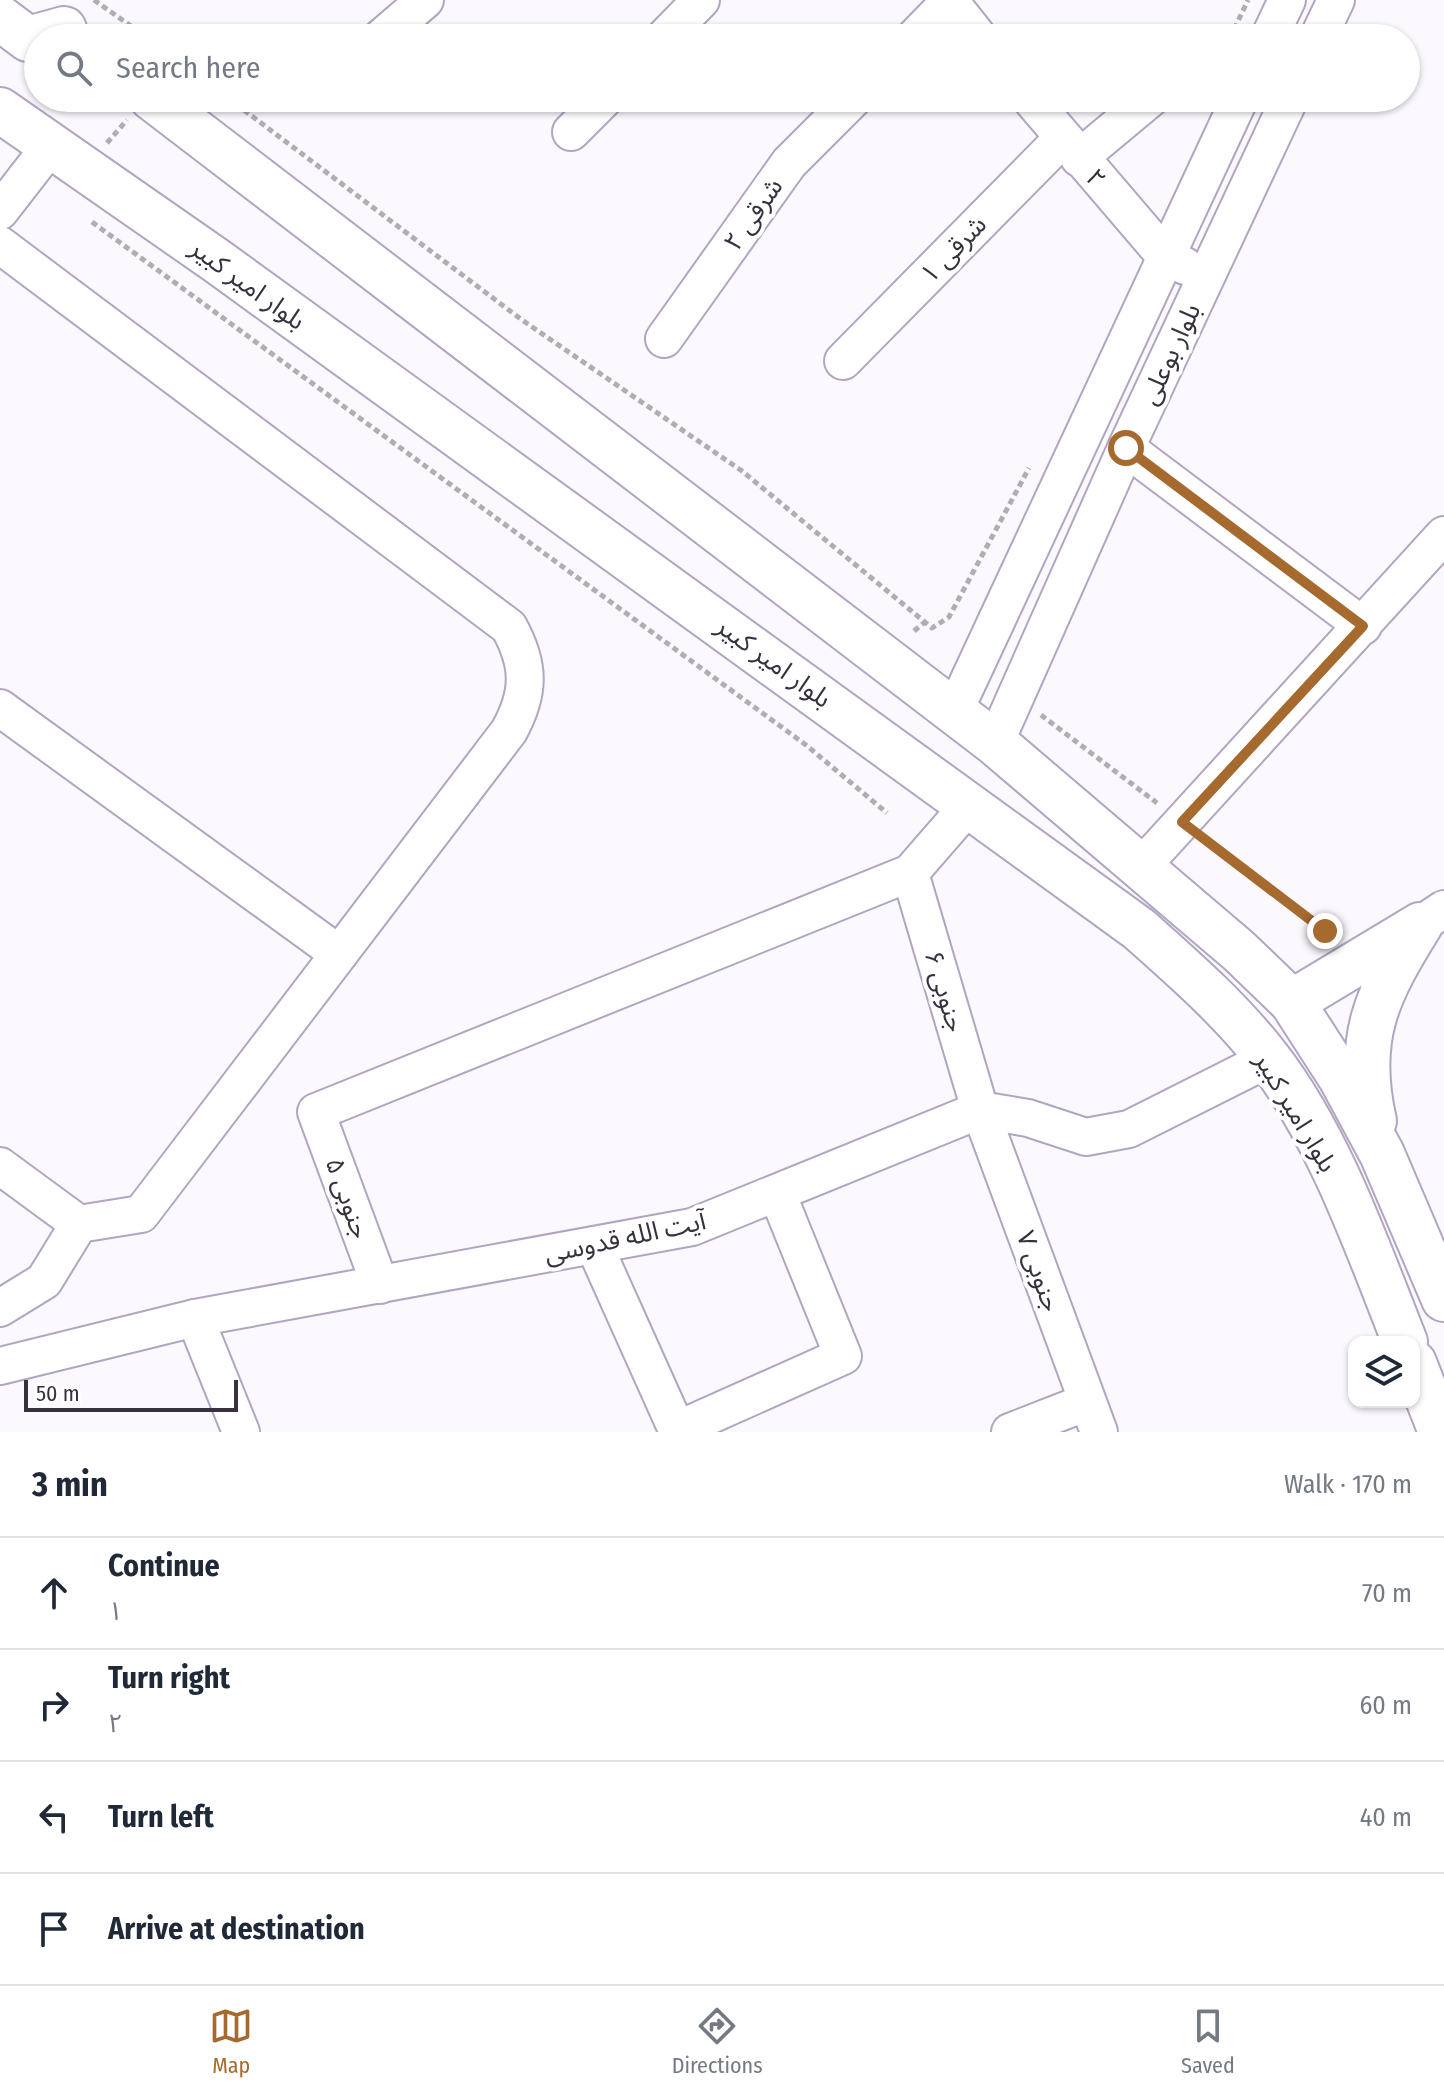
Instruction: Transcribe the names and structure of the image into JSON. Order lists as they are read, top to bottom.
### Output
{
  "streets": {
    "main road": ["بلوار امیر کبیر"],
    "street": [
      "۲",
      "شرقی ۲",
      "شرقی ۱",
      "بلوار بوعلی",
      "۶ جنوبی",
      "۵ جنوبی",
      "آیت الله قدوسی",
      "۷ جنوبی"
    ]
  },
  "crossings": [
    ["۲", "شرقی ۱"],
    ["۲", "بلوار بوعلی"],
    ["بلوار امیر کبیر", "بلوار بوعلی"],
    ["۶ جنوبی", "۵ جنوبی"],
    ["۶ جنوبی", "آیت الله قدوسی"],
    ["۶ جنوبی", "۷ جنوبی"],
    ["۵ جنوبی", "آیت الله قدوسی"],
    ["آیت الله قدوسی", "۷ جنوبی"]
  ],
  "scale_bar": "50 m",
  "page": {
    "search": "Search here",
    "scale": "50 m",
    "heading": ["3 min", "Walk · 170 m"],
    "list": [
      ["Continue", "۱", "70 m"],
      ["Turn right", "۲", "60 m"],
      ["Turn left", "40 m"],
      "Arrive at destination"
    ],
    "nav": ["Map", "Directions", "Saved"]
  }
}
